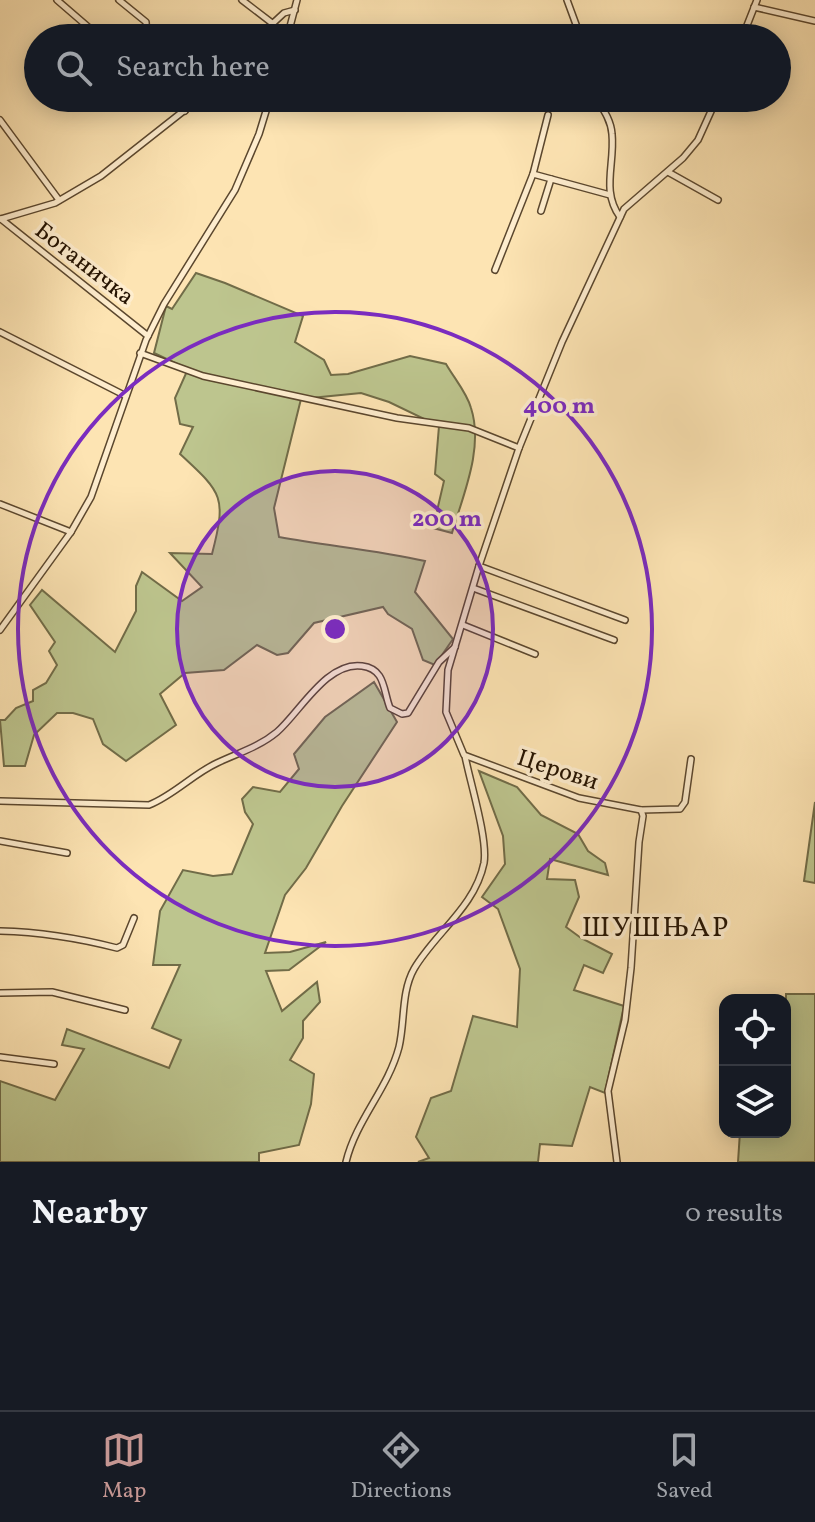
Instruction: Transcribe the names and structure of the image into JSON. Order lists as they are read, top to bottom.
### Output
{
  "streets": {
    "street": ["Ботаничка", "Церови"]
  },
  "districts": ["ШУШЊАР"],
  "page": {
    "search": "Search here",
    "heading": ["Nearby", "0 results"],
    "nav": ["Map", "Directions", "Saved"]
  },
  "rings": ["400 m", "200 m"]
}
